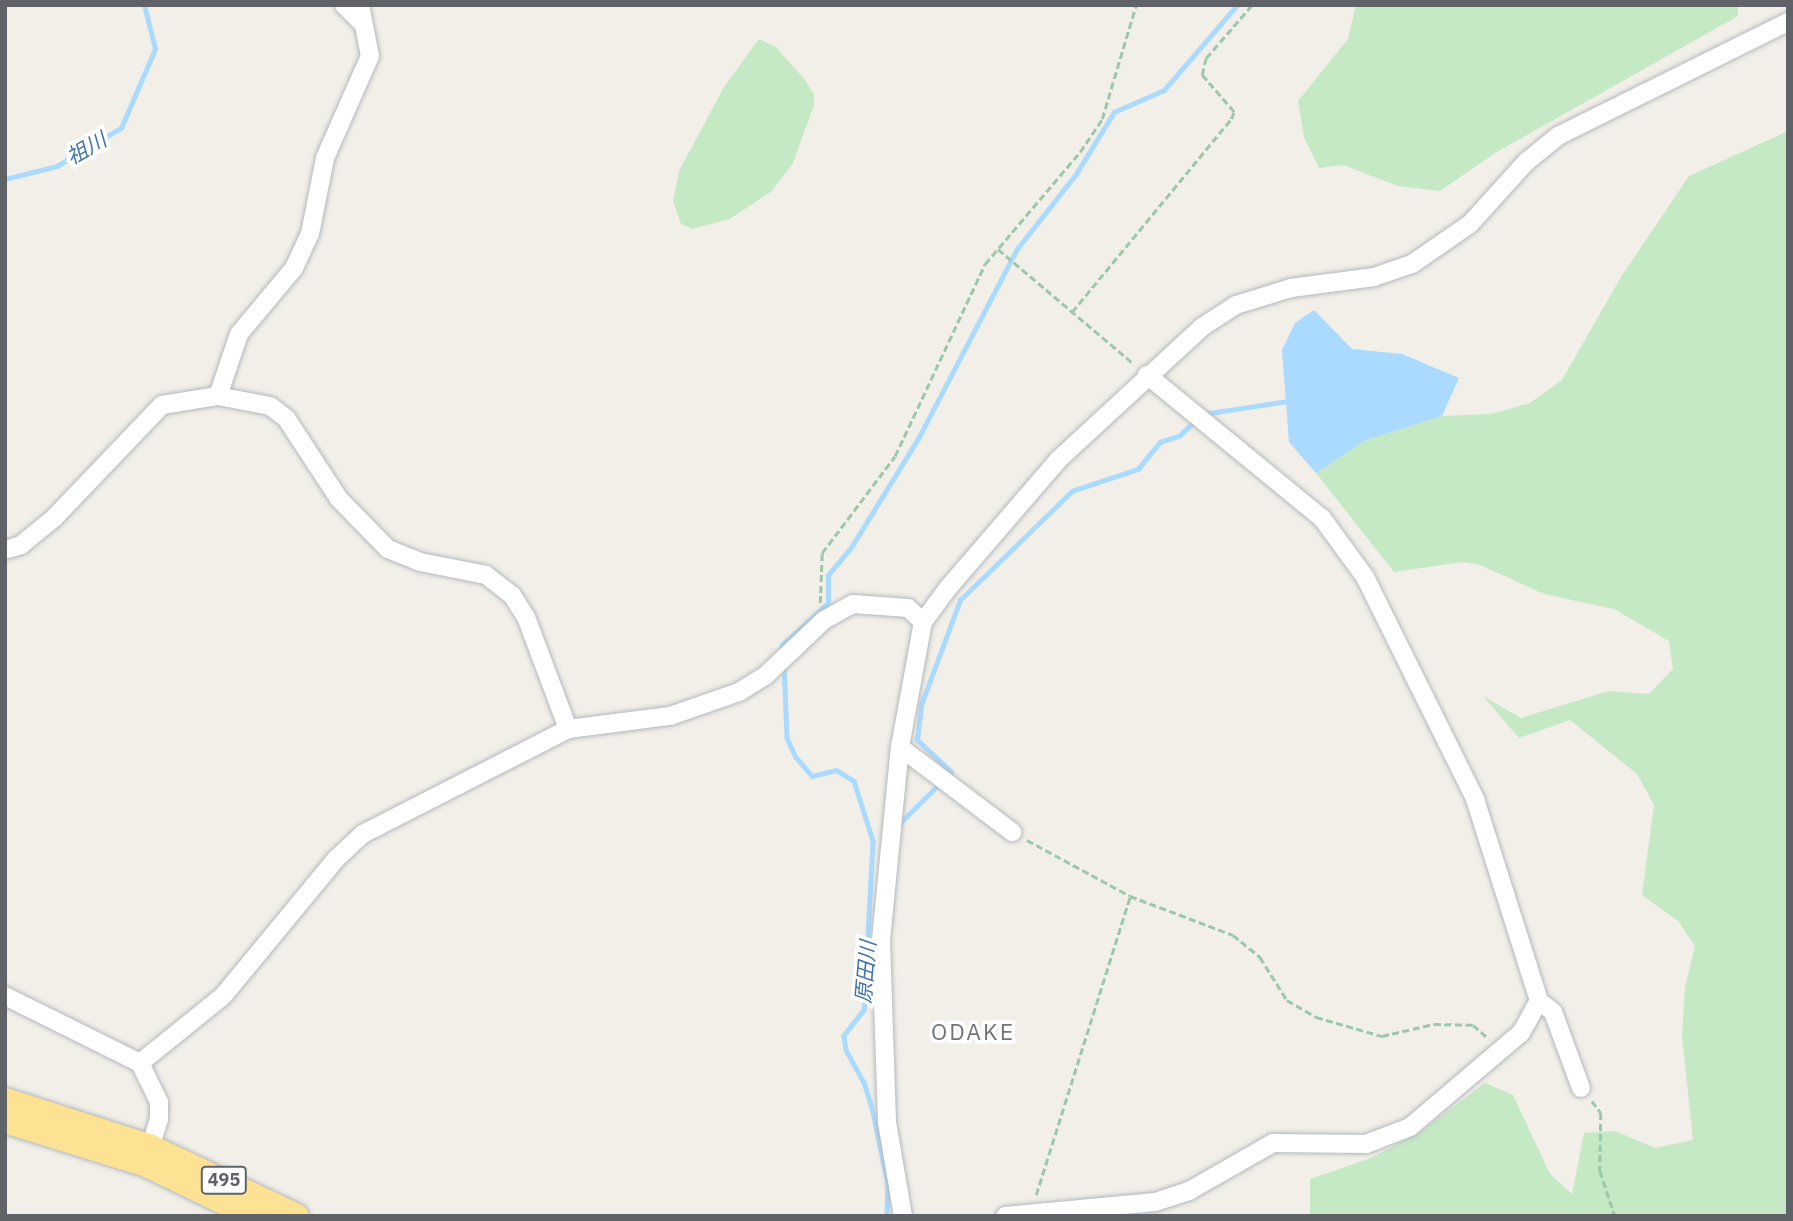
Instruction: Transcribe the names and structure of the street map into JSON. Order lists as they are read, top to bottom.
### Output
{
  "streets": {
    "highway": ["495"]
  },
  "districts": ["ODAKE"],
  "water": ["祖川", "原田川"]
}
